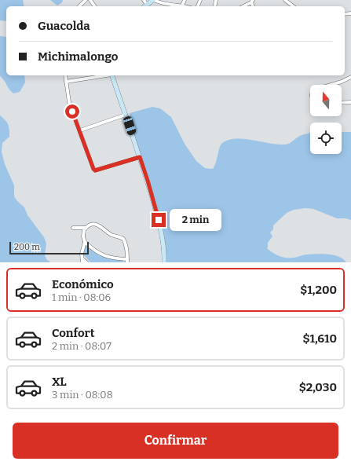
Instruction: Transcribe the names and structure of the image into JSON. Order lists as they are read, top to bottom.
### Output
{
  "scale_bar": "200 m",
  "north": "top",
  "page": {
    "banner": ["Guacolda", "Michimalongo"],
    "bubble": "2 min",
    "scale": "200 m",
    "list": [
      {
        "name": "Económico",
        "note": "1 min · 08:06",
        "value": "$1,200"
      },
      {
        "name": "Confort",
        "note": "2 min · 08:07",
        "value": "$1,610"
      },
      {
        "name": "XL",
        "note": "3 min · 08:08",
        "value": "$2,030"
      }
    ],
    "buttons": "Confirmar"
  }
}
